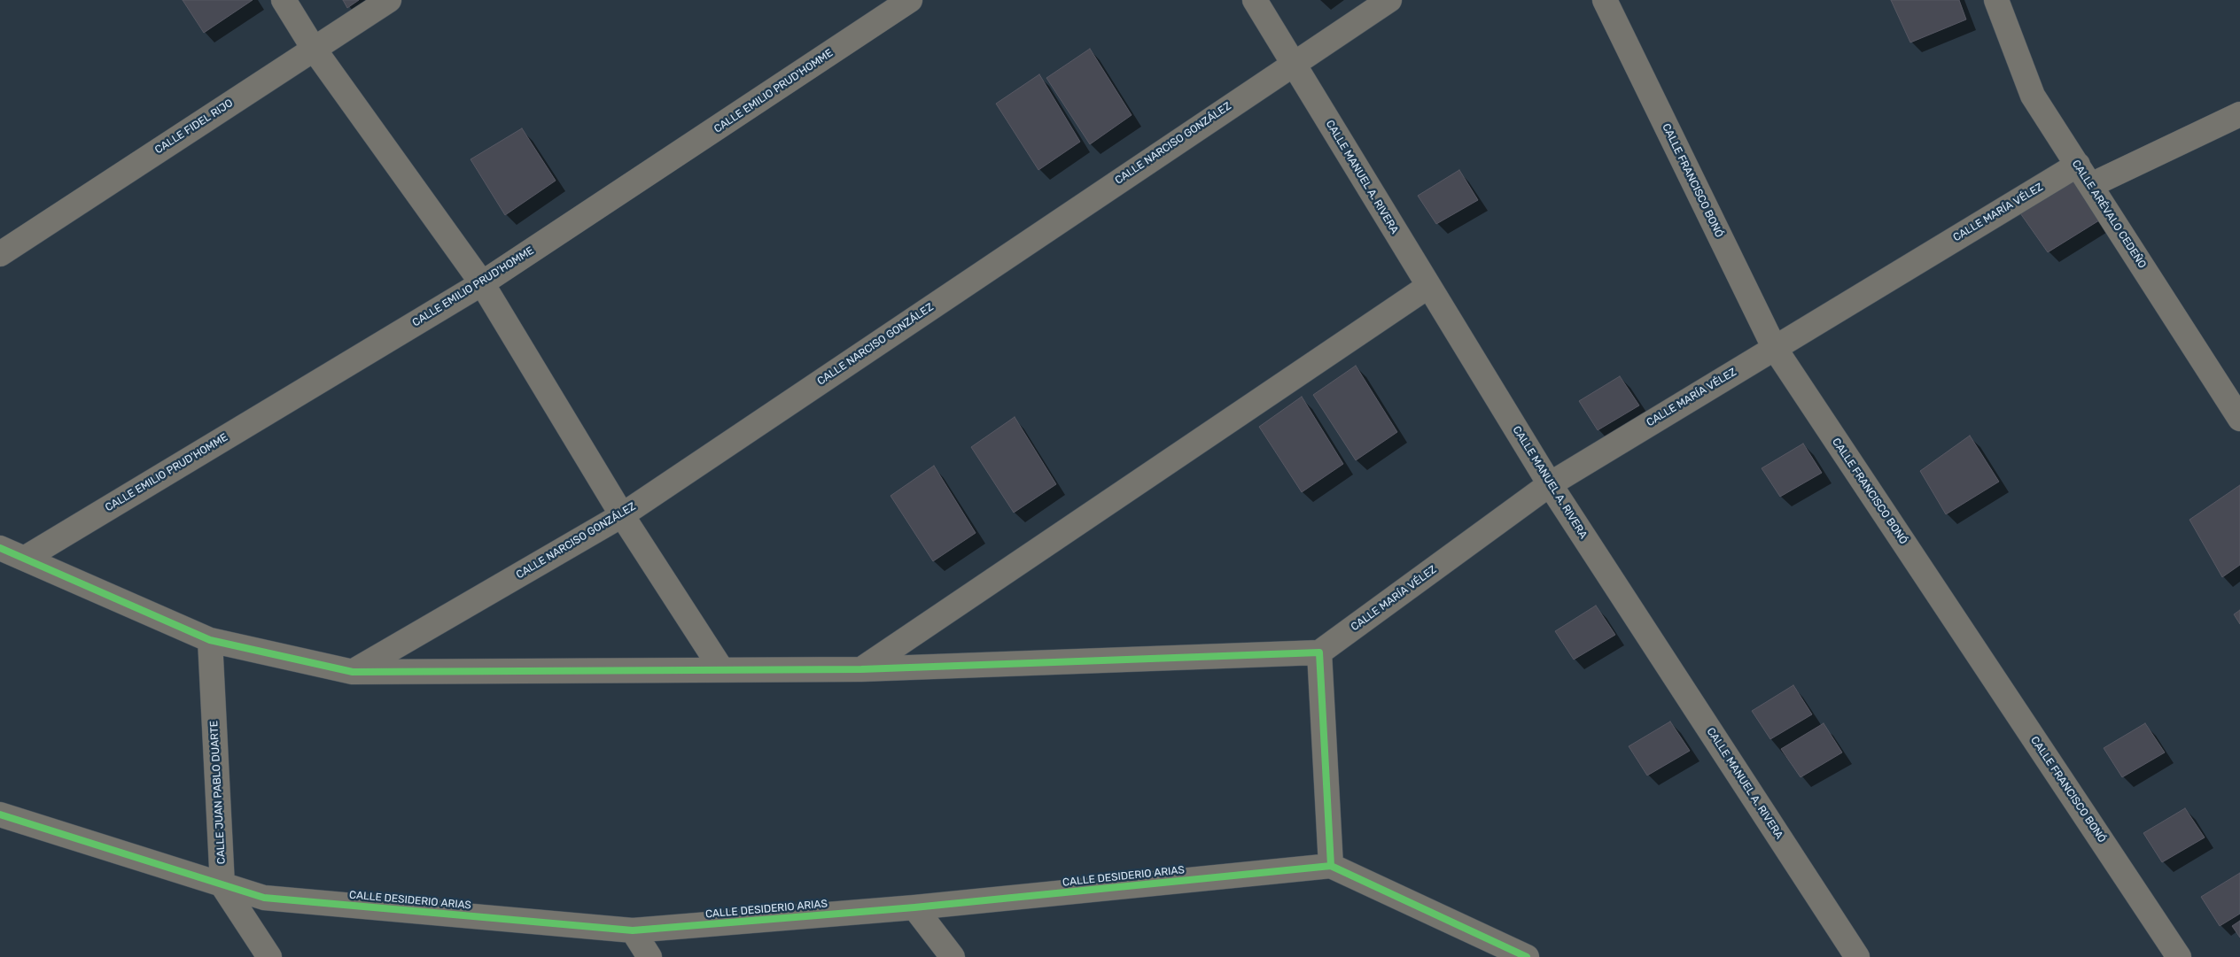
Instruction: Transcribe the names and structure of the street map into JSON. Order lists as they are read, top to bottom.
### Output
{
  "streets": {
    "street": [
      "CALLE EMILIO PRUD'HOMME",
      "CALLE FIDEL RIJO",
      "CALLE NARCISO GONZÁLEZ",
      "CALLE MANUEL A. RIVERA",
      "CALLE FRANCISCO BONÓ",
      "CALLE MARÍA VÉLEZ",
      "CALLE ARÉVALO CEDEÑO",
      "CALLE JUAN PABLO DUARTE",
      "CALLE DESIDERIO ARIAS"
    ]
  },
  "crossings": [
    ["CALLE NARCISO GONZÁLEZ", "CALLE MANUEL A. RIVERA"],
    ["CALLE MANUEL A. RIVERA", "CALLE MARÍA VÉLEZ"],
    ["CALLE FRANCISCO BONÓ", "CALLE MARÍA VÉLEZ"],
    ["CALLE MARÍA VÉLEZ", "CALLE ARÉVALO CEDEÑO"],
    ["CALLE JUAN PABLO DUARTE", "CALLE DESIDERIO ARIAS"]
  ]
}
